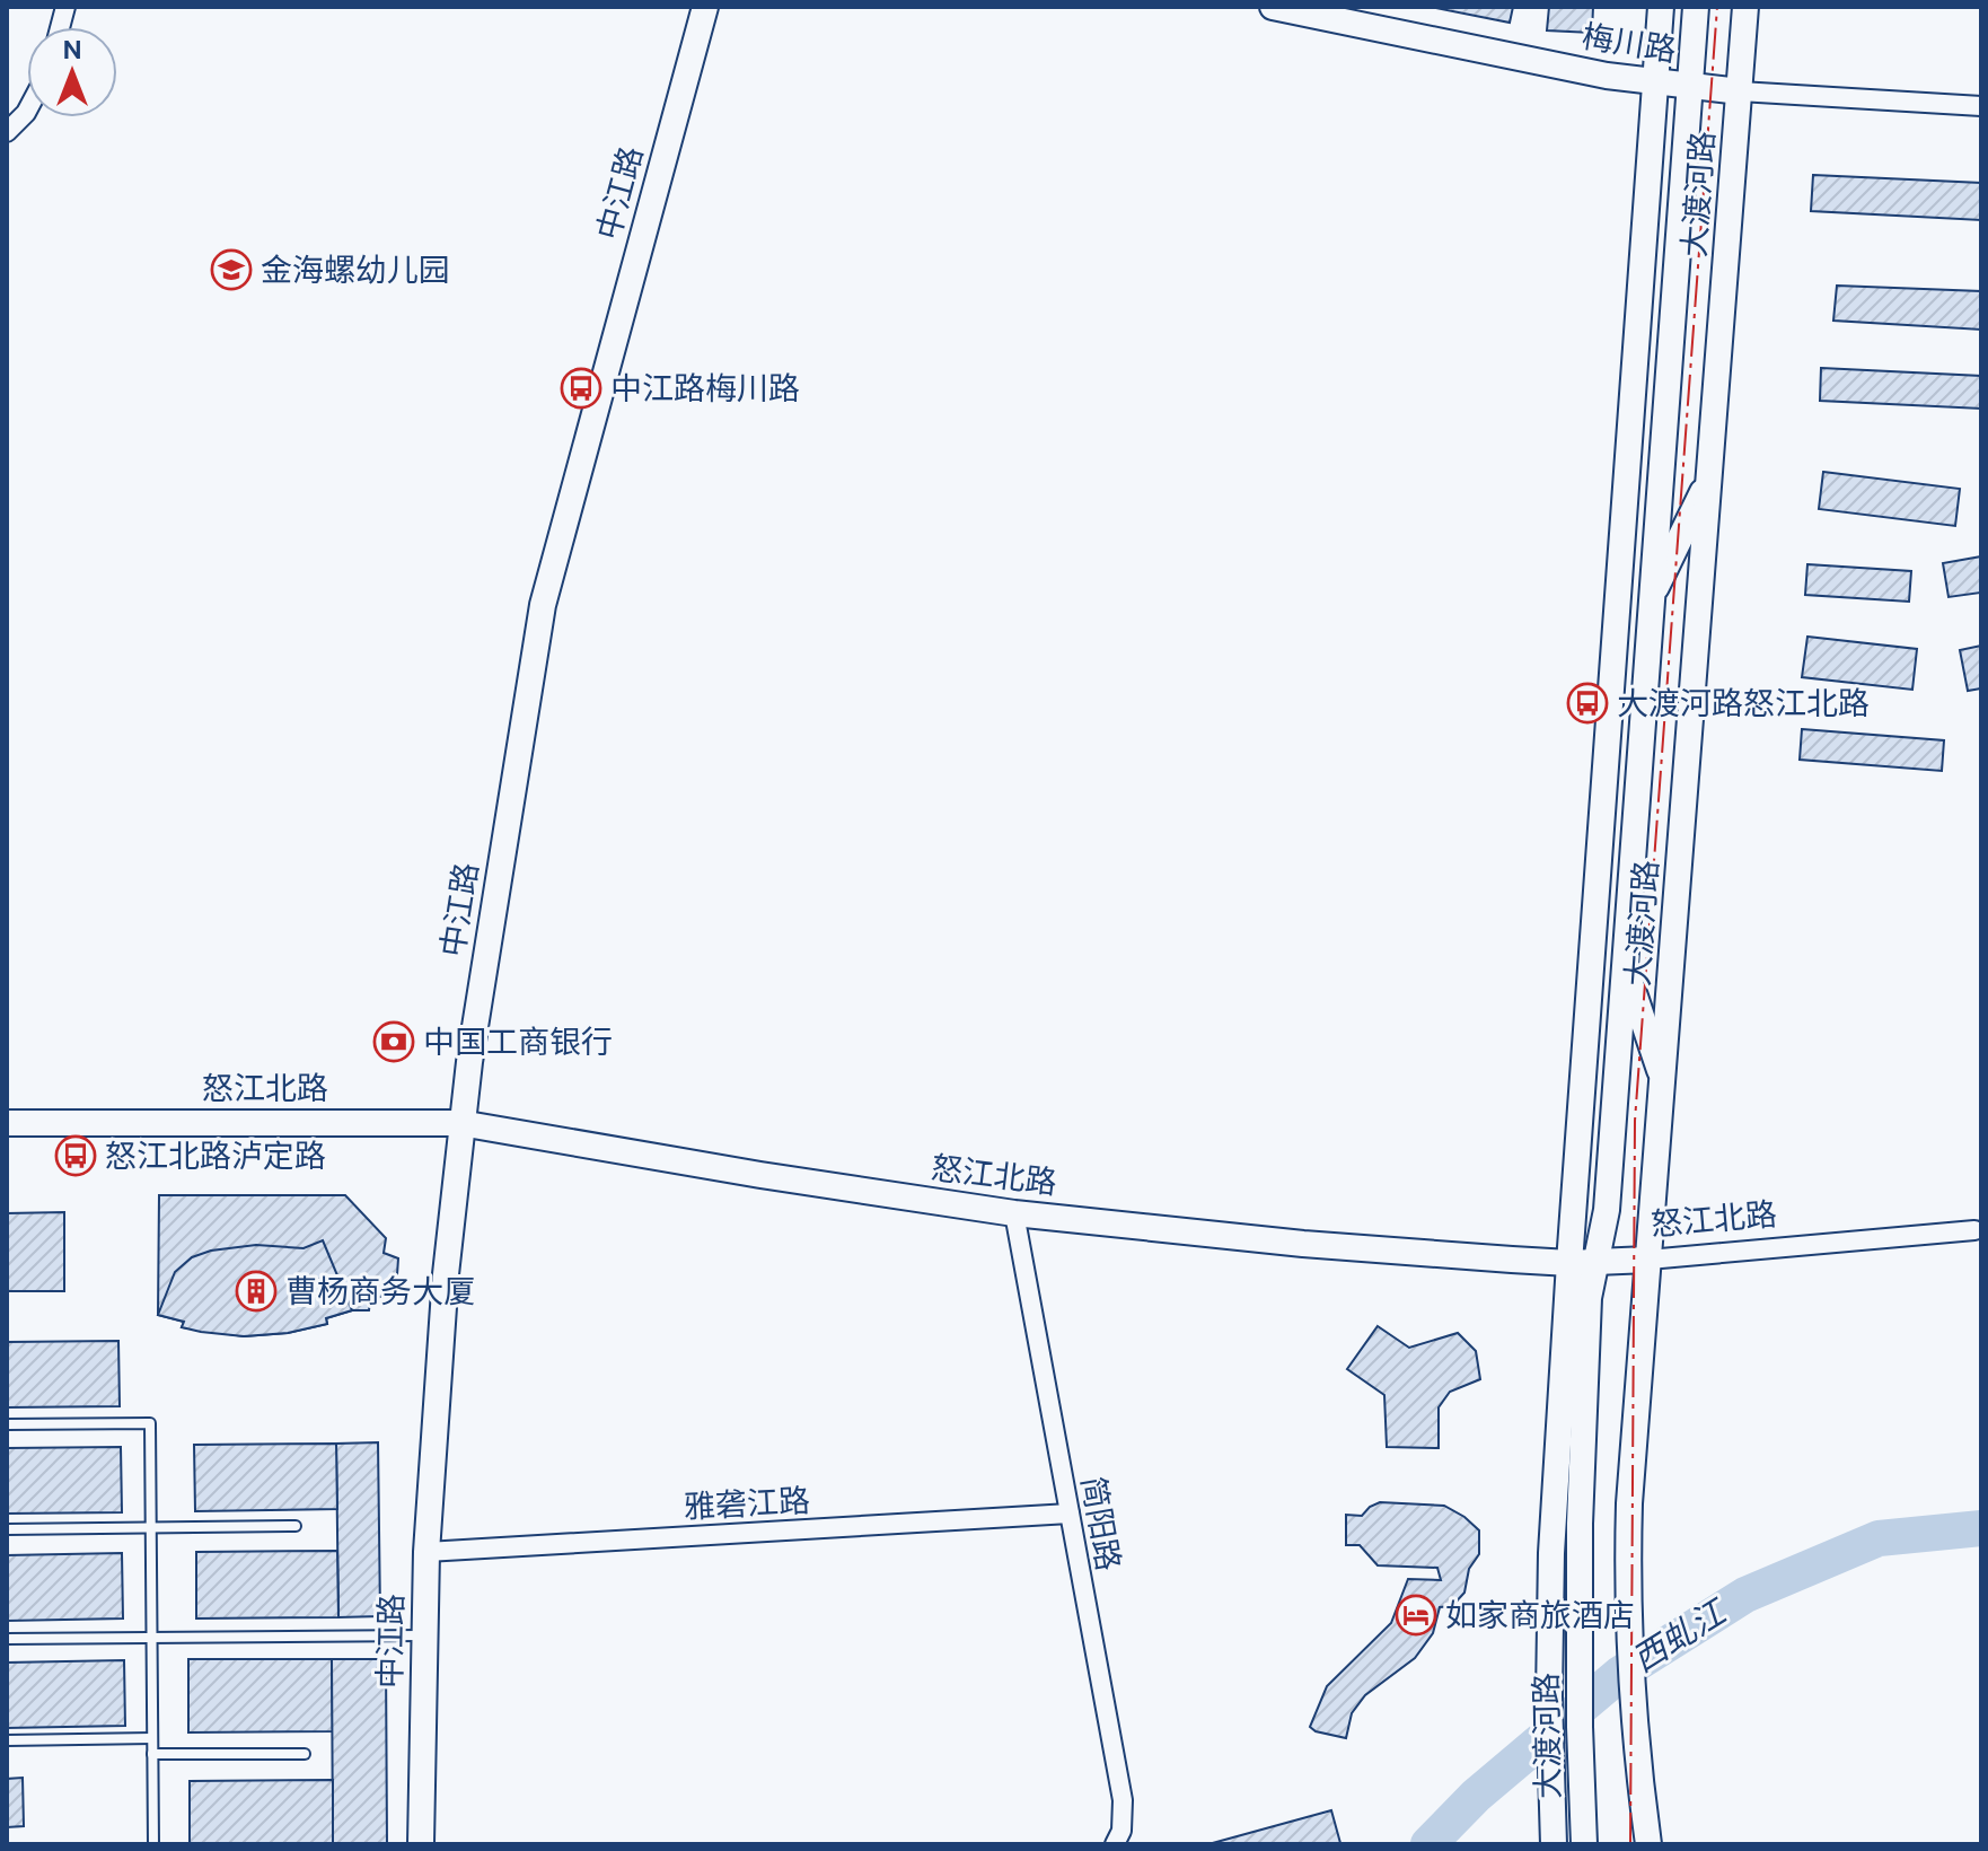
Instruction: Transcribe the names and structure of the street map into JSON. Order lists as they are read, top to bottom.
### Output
{
  "streets": {
    "main road": [
      "梅川路",
      "中江路",
      "大渡河路",
      "怒江北路"
    ],
    "street": ["雅砻江路", "简阳路"]
  },
  "crossings": [
    ["梅川路", "大渡河路"],
    ["中江路", "怒江北路"],
    ["中江路", "雅砻江路"],
    ["大渡河路", "怒江北路"],
    ["怒江北路", "简阳路"],
    ["雅砻江路", "简阳路"]
  ],
  "water": ["西虬江"],
  "places": {
    "school or university": ["金海螺幼儿园"],
    "bus stop": ["中江路梅川路", "大渡河路怒江北路", "怒江北路泸定路"],
    "bank": ["中国工商银行"],
    "building": ["曹杨商务大厦"],
    "hotel": ["如家商旅酒店"]
  },
  "north": "top"
}
